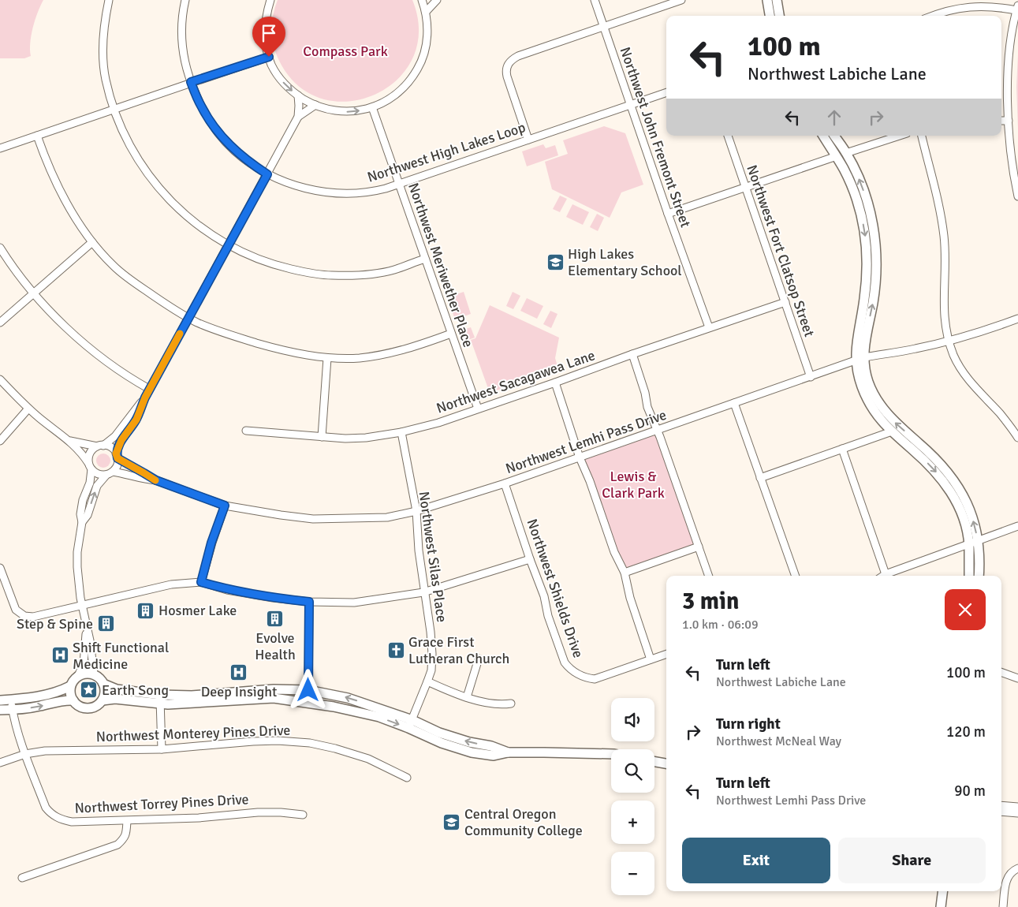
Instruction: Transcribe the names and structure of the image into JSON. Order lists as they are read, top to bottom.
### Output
{
  "streets": {
    "street": [
      "Northwest John Fremont Street",
      "Northwest High Lakes Loop",
      "Northwest Fort Clatsop Street",
      "Northwest Meriwether Place",
      "Northwest Sacagawea Lane",
      "Northwest Lemhi Pass Drive",
      "Northwest Silas Place",
      "Northwest Shields Drive",
      "Northwest Monterey Pines Drive",
      "Northwest Torrey Pines Drive"
    ]
  },
  "crossings": [
    ["Northwest John Fremont Street", "Northwest High Lakes Loop"],
    ["Northwest John Fremont Street", "Northwest Sacagawea Lane"],
    ["Northwest High Lakes Loop", "Northwest Meriwether Place"],
    ["Northwest Fort Clatsop Street", "Northwest Sacagawea Lane"],
    ["Northwest Fort Clatsop Street", "Northwest Lemhi Pass Drive"],
    ["Northwest Meriwether Place", "Northwest Sacagawea Lane"],
    ["Northwest Sacagawea Lane", "Northwest Silas Place"],
    ["Northwest Lemhi Pass Drive", "Northwest Silas Place"],
    ["Northwest Lemhi Pass Drive", "Northwest Shields Drive"],
    ["Northwest Monterey Pines Drive", "Northwest Torrey Pines Drive"]
  ],
  "parks": ["Compass Park", "Lewis & Clark Park"],
  "places": {
    "school or university": ["High Lakes Elementary School", "Central Oregon Community College"],
    "building": ["Hosmer Lake", "Evolve Health", "Step & Spine"],
    "church": ["Grace First Lutheran Church"],
    "hospital": ["Shift Functional Medicine", "Deep Insight"],
    "place": ["Earth Song"]
  },
  "page": {
    "turn": ["100 m", "Northwest Labiche Lane"],
    "heading": ["3 min", "1.0 km · 06:09"],
    "list": [
      {
        "name": "Turn left",
        "note": "Northwest Labiche Lane",
        "value": "100 m"
      },
      {
        "name": "Turn right",
        "note": "Northwest McNeal Way",
        "value": "120 m"
      },
      {
        "name": "Turn left",
        "note": "Northwest Lemhi Pass Drive",
        "value": "90 m"
      }
    ],
    "map_buttons": ["+", "−"],
    "buttons": ["Exit", "Share"]
  }
}
